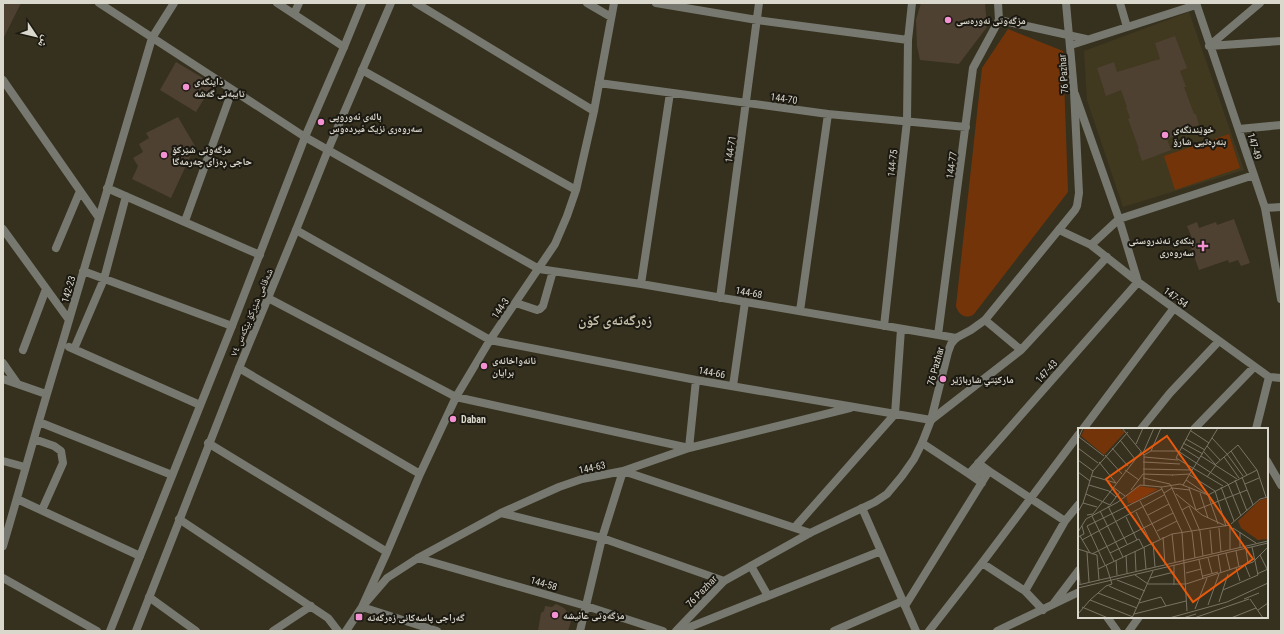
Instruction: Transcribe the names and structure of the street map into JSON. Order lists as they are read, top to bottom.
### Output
{
  "streets": {
    "street": [
      "76 Pazhar",
      "144-70",
      "147-49",
      "144-71",
      "144-75",
      "144-77",
      "142-23",
      "144-68",
      "147-54",
      "144-3",
      "شەقامی شێرکۆ بێکەس ٧٤",
      "147-43",
      "144-66",
      "144-63",
      "144-58"
    ]
  },
  "crossings": [
    ["76 Pazhar", "144-68"],
    ["76 Pazhar", "147-54"],
    ["76 Pazhar", "144-66"],
    ["144-70", "144-71"],
    ["144-70", "144-75"],
    ["144-70", "144-77"],
    ["144-70", "144-3"],
    ["144-71", "144-68"],
    ["144-75", "144-68"],
    ["144-77", "144-68"],
    ["144-68", "144-3"],
    ["147-54", "147-43"],
    ["144-3", "144-66"],
    ["144-3", "144-63"],
    ["شەقامی شێرکۆ بێکەس ٧٤", "144-66"],
    ["144-66", "144-63"],
    ["144-63", "144-58"]
  ],
  "districts": ["زەرگەتەی کۆن"],
  "places": {
    "other": [
      "مزگەوتی نەورەسی",
      "داینگەی تایبەتی گەشە",
      "بالەی ئەوروپی سەروەری نزیک فیردەوس",
      "خوێندنگەی بنەڕەتیی شارۆ",
      "مزگەوتی شێرکۆ حاجی ڕەزای چەرمەگا",
      "نانەواخانەی برایان",
      "مارکێتي شارباژێر",
      "Daban",
      "مزگەوتی عائیشە"
    ],
    "health": ["بنکەی تەندروستی سەروەری"],
    "transit": ["گەراجی پاسەکانی زەرگەتە"]
  },
  "north": "bottom right"
}
